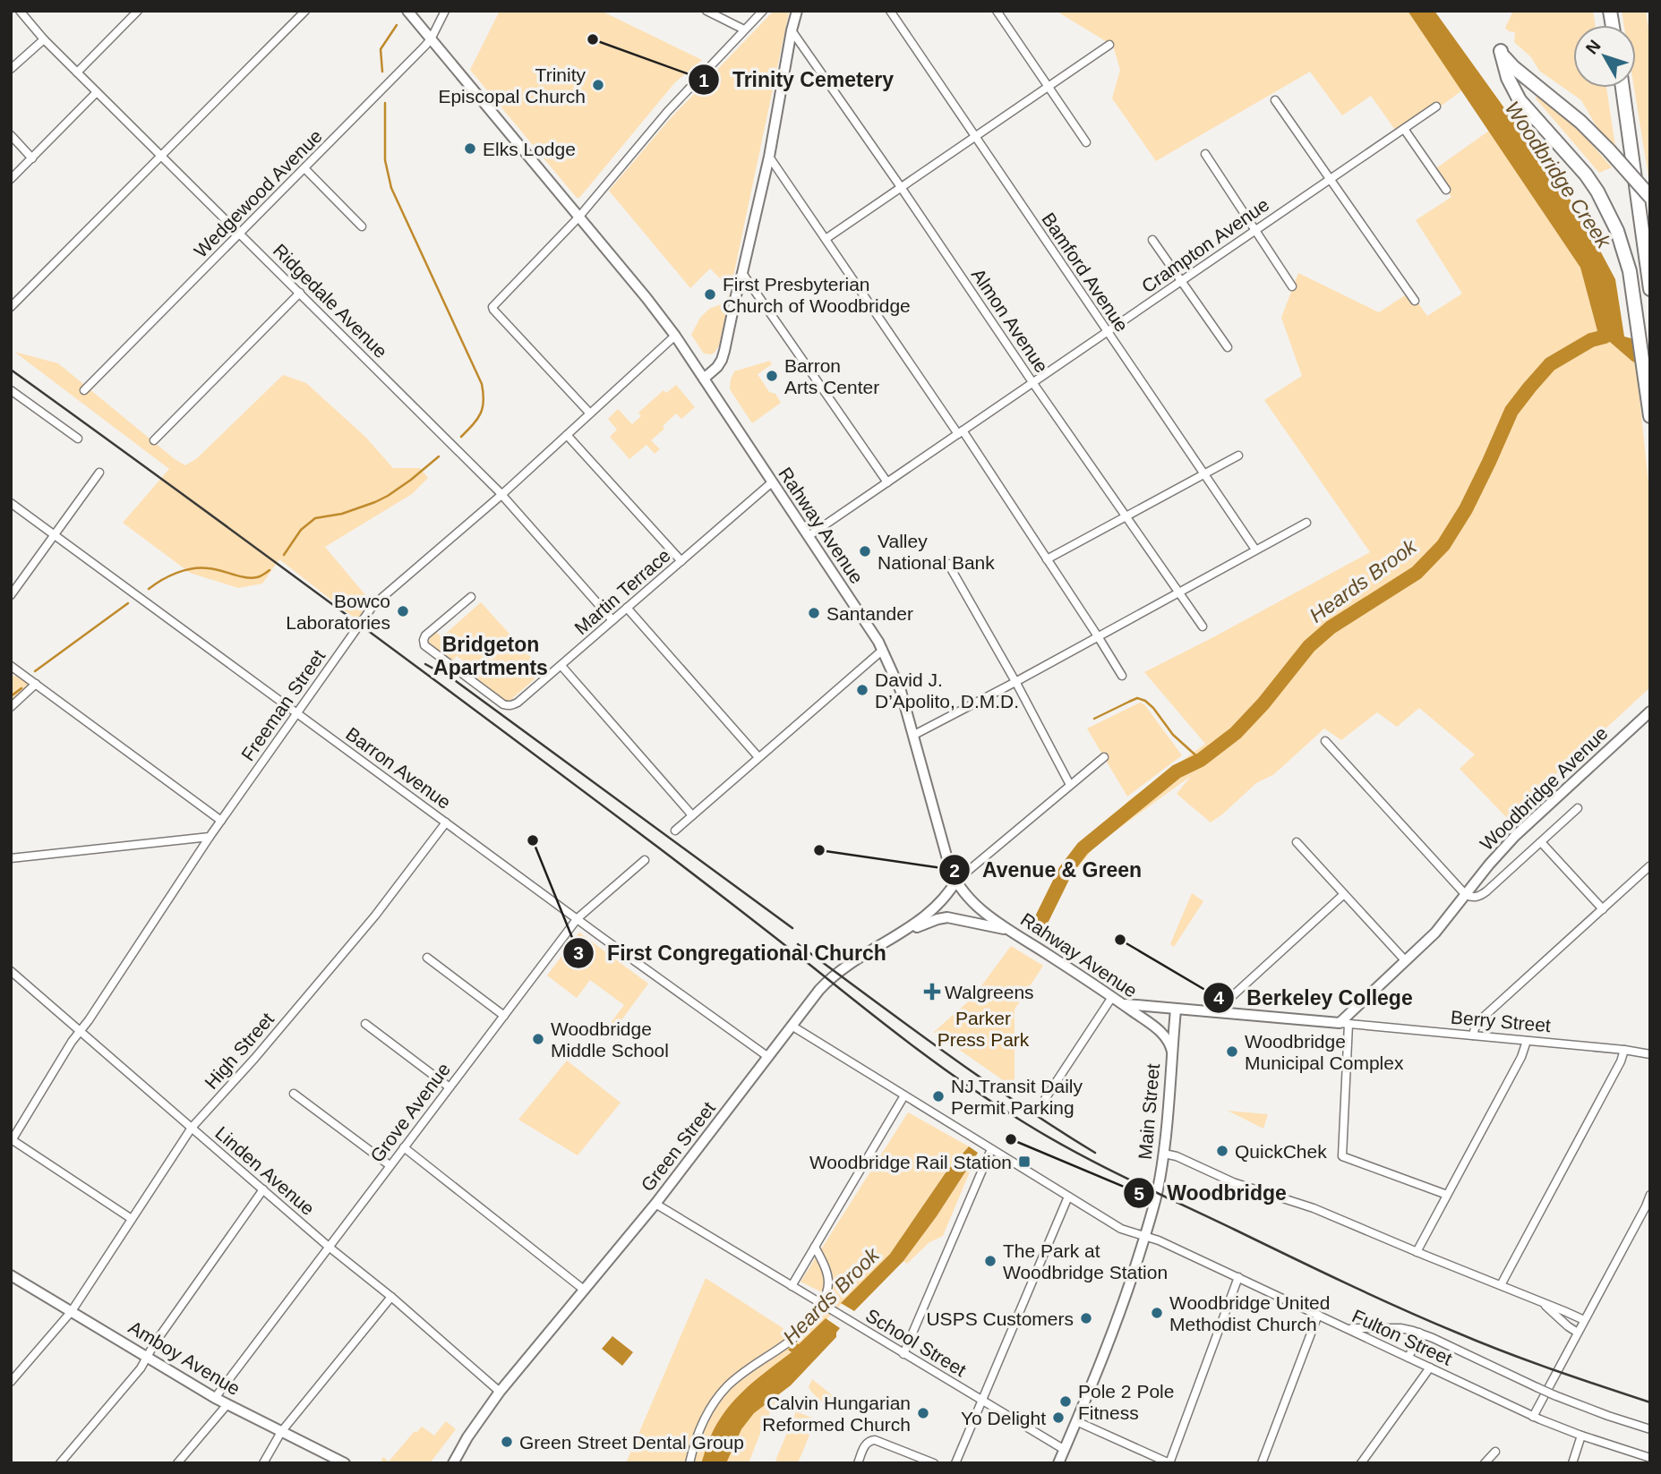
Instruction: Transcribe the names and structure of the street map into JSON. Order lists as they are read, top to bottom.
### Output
{
  "streets": {
    "street": [
      "Wedgewood Avenue",
      "Crampton Avenue",
      "Bamford Avenue",
      "Ridgedale Avenue",
      "Almon Avenue",
      "Rahway Avenue",
      "Martin Terrace",
      "Freeman Street",
      "Barron Avenue",
      "Woodbridge Avenue",
      "Berry Street",
      "High Street",
      "Main Street",
      "Grove Avenue",
      "Green Street",
      "Linden Avenue",
      "Fulton Street",
      "School Street",
      "Amboy Avenue"
    ]
  },
  "crossings": [
    ["Wedgewood Avenue", "Ridgedale Avenue"],
    ["Wedgewood Avenue", "Rahway Avenue"],
    ["Crampton Avenue", "Bamford Avenue"],
    ["Crampton Avenue", "Almon Avenue"],
    ["Crampton Avenue", "Rahway Avenue"],
    ["Ridgedale Avenue", "Martin Terrace"],
    ["Ridgedale Avenue", "Freeman Street"],
    ["Rahway Avenue", "Martin Terrace"],
    ["Rahway Avenue", "Freeman Street"],
    ["Rahway Avenue", "Berry Street"],
    ["Rahway Avenue", "Main Street"],
    ["Rahway Avenue", "Green Street"],
    ["Freeman Street", "Barron Avenue"],
    ["Freeman Street", "Linden Avenue"],
    ["Barron Avenue", "High Street"],
    ["Barron Avenue", "Grove Avenue"],
    ["Barron Avenue", "Green Street"],
    ["Woodbridge Avenue", "Berry Street"],
    ["Berry Street", "Main Street"],
    ["High Street", "Linden Avenue"],
    ["High Street", "Amboy Avenue"],
    ["Main Street", "Fulton Street"],
    ["Main Street", "School Street"],
    ["Grove Avenue", "Linden Avenue"],
    ["Grove Avenue", "Amboy Avenue"],
    ["Green Street", "Linden Avenue"],
    ["Green Street", "Fulton Street"],
    ["Green Street", "School Street"]
  ],
  "districts": ["Bridgeton Apartments"],
  "water": ["Woodbridge Creek", "Heards Brook"],
  "parks": ["Parker Press Park"],
  "places": {
    "other": [
      "Trinity Cemetery",
      "Trinity Episcopal Church",
      "Elks Lodge",
      "First Presbyterian Church of Woodbridge",
      "Barron Arts Center",
      "Valley National Bank",
      "Bowco Laboratories",
      "Santander",
      "David J. D’Apolito, D.M.D.",
      "First Congregational Church",
      "Avenue & Green",
      "Berkeley College",
      "Woodbridge Middle School",
      "Woodbridge Municipal Complex",
      "NJ Transit Daily Permit Parking",
      "Woodbridge",
      "QuickChek",
      "The Park at Woodbridge Station",
      "Woodbridge United Methodist Church",
      "USPS Customers",
      "Pole 2 Pole Fitness",
      "Calvin Hungarian Reformed Church",
      "Yo Delight",
      "Green Street Dental Group"
    ],
    "health": ["Walgreens"],
    "transit": ["Woodbridge Rail Station"]
  },
  "north": "top left"
}
